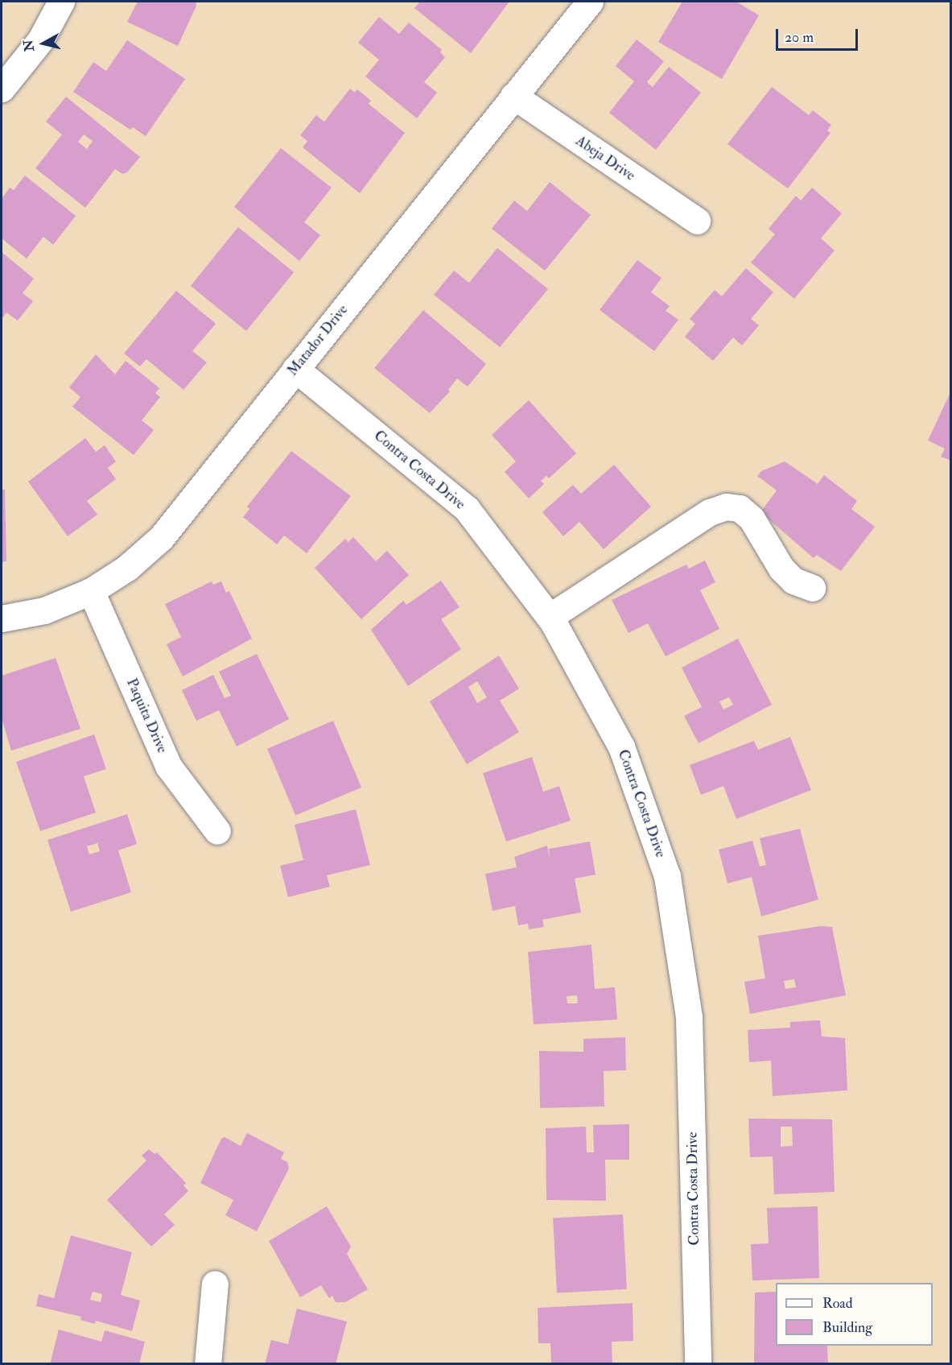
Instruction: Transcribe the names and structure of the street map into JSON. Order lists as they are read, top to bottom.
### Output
{
  "streets": {
    "street": [
      "Abeja Drive",
      "Matador Drive",
      "Contra Costa Drive",
      "Paquita Drive"
    ]
  },
  "crossings": [
    ["Abeja Drive", "Matador Drive"],
    ["Matador Drive", "Contra Costa Drive"],
    ["Matador Drive", "Paquita Drive"]
  ],
  "legend": ["Road", "Building"],
  "scale_bar": "20 m",
  "north": "left"
}
